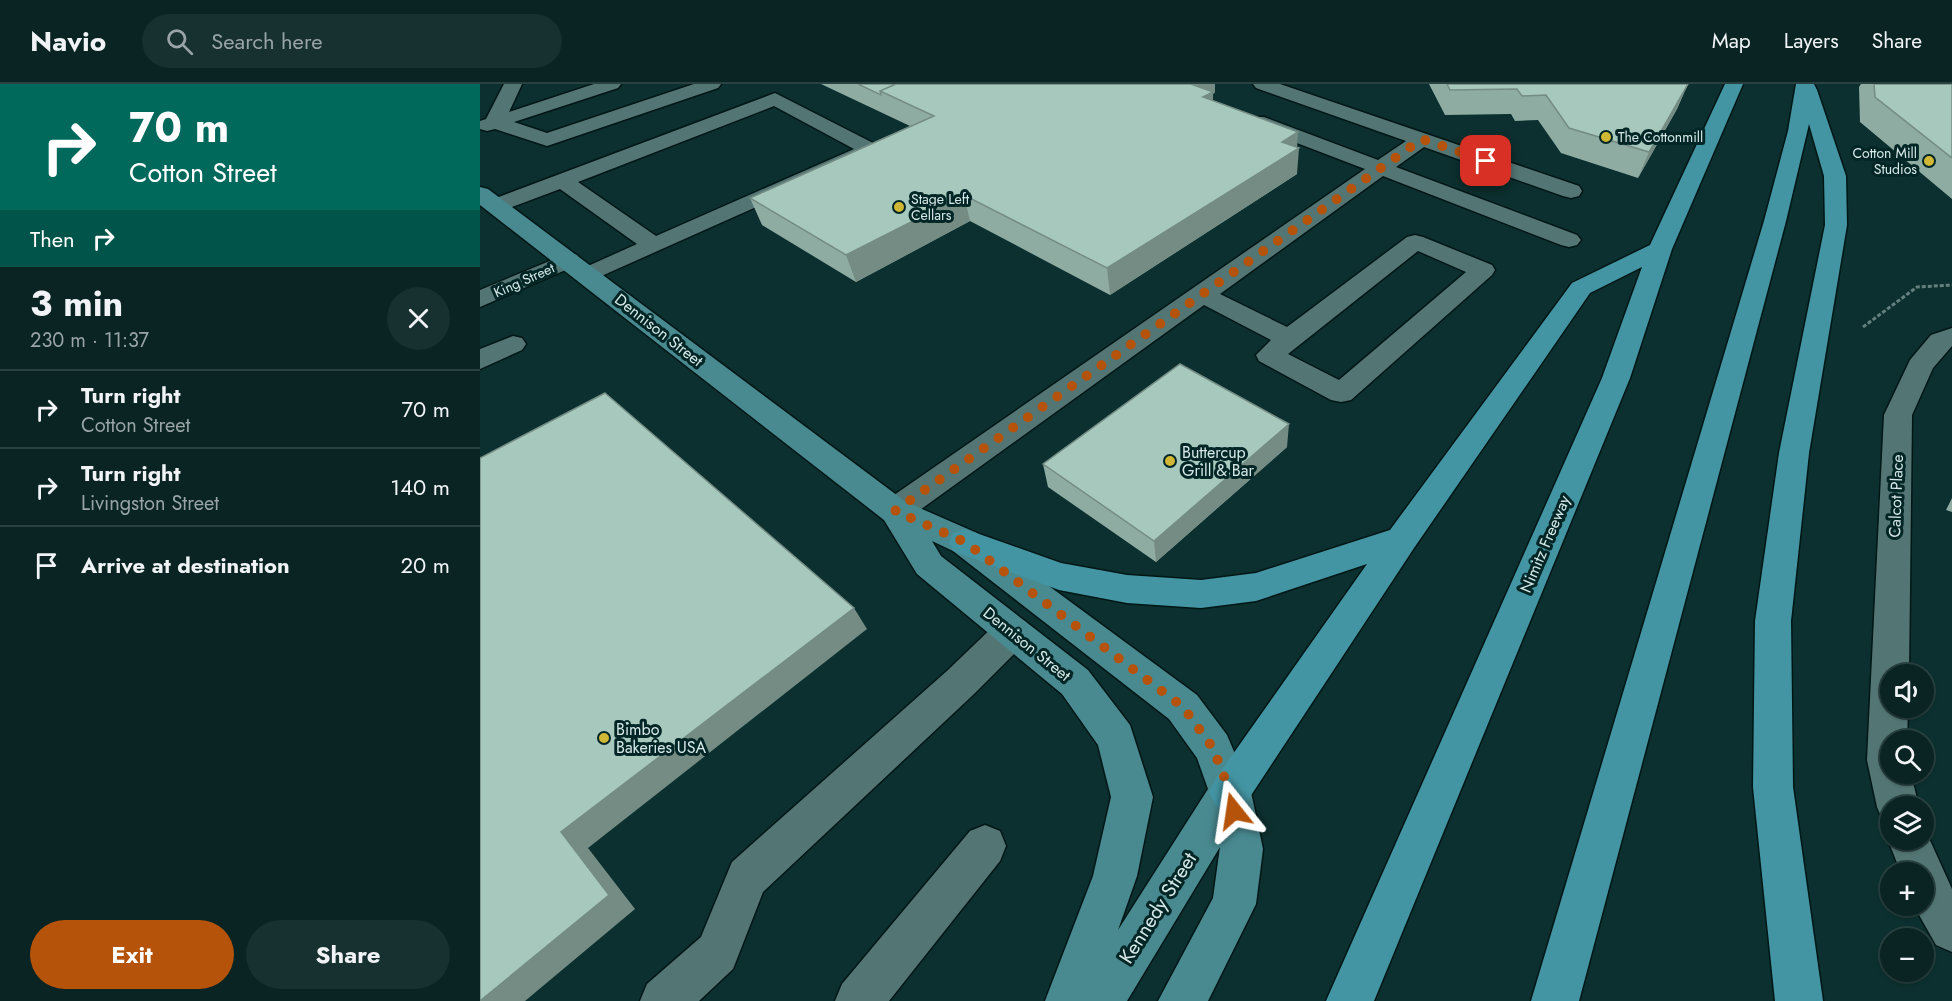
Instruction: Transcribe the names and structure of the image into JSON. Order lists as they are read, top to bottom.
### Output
{
  "streets": {
    "highway": ["Nimitz Freeway"],
    "main road": ["Dennison Street", "Kennedy Street"],
    "street": ["King Street", "Calcot Place"]
  },
  "crossings": [
    ["King Street", "Dennison Street"],
    ["Dennison Street", "Kennedy Street"]
  ],
  "places": [
    "The Cottonmill",
    "Cotton Mill Studios",
    "Stage Left Cellars",
    "Buttercup Grill & Bar",
    "Bimbo Bakeries USA"
  ],
  "page": {
    "header": "Navio",
    "search": "Search here",
    "nav": ["Map", "Layers", "Share"],
    "turn": ["70 m", "Cotton Street"],
    "then": "Then",
    "heading": ["3 min", "230 m · 11:37"],
    "list": [
      {
        "name": "Turn right",
        "note": "Cotton Street",
        "value": "70 m"
      },
      {
        "name": "Turn right",
        "note": "Livingston Street",
        "value": "140 m"
      },
      {
        "name": "Arrive at destination",
        "value": "20 m"
      }
    ],
    "map_buttons": ["+", "−"],
    "buttons": ["Exit", "Share"]
  }
}
